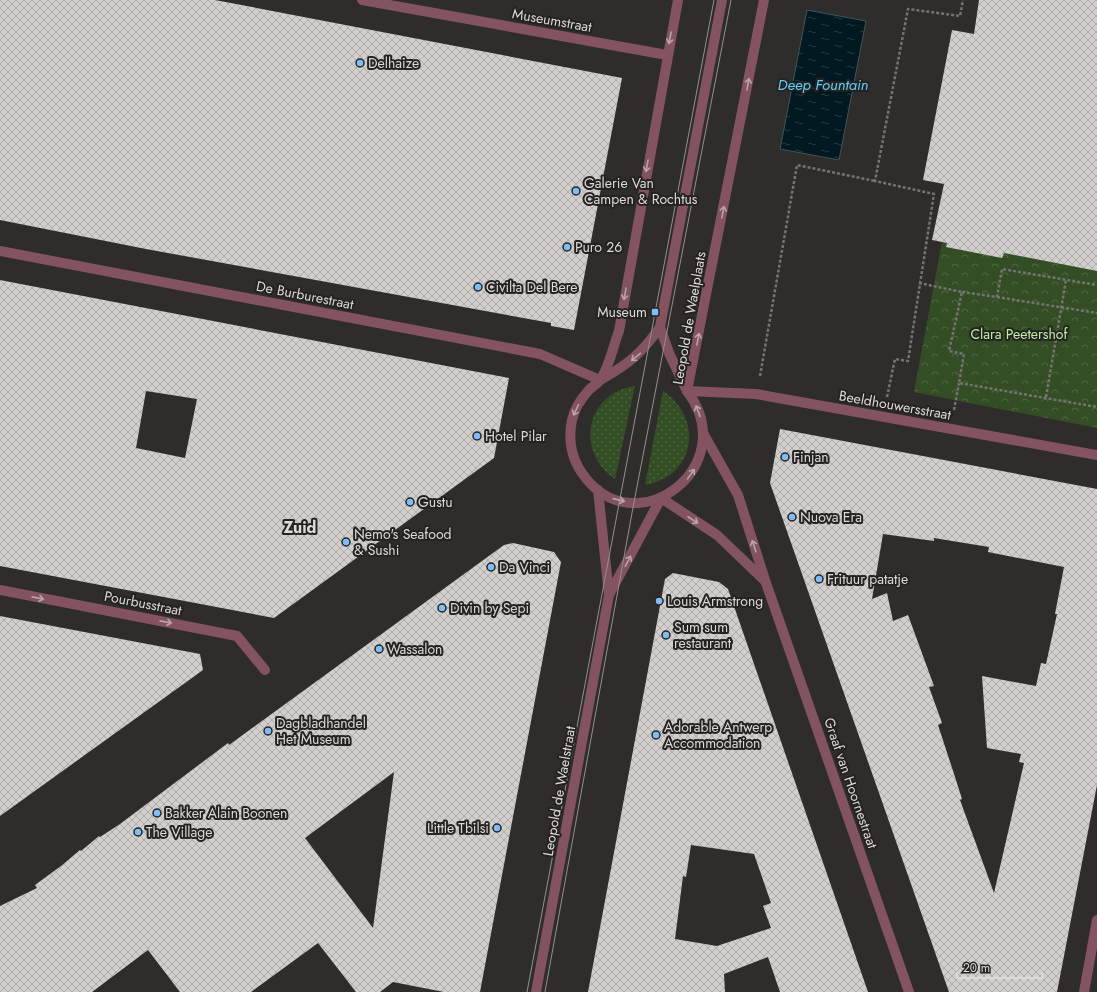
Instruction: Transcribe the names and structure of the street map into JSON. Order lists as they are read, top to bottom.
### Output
{
  "streets": {
    "street": [
      "Museumstraat",
      "De Burburestraat",
      "Leopold de Waelplaats",
      "Beeldhouwersstraat",
      "Pourbusstraat",
      "Graaf van Hoornestraat",
      "Leopold de Waelstraat"
    ]
  },
  "crossings": [
    ["Museumstraat", "Leopold de Waelplaats"],
    ["De Burburestraat", "Leopold de Waelplaats"],
    ["Leopold de Waelplaats", "Beeldhouwersstraat"],
    ["Leopold de Waelplaats", "Graaf van Hoornestraat"],
    ["Leopold de Waelplaats", "Leopold de Waelstraat"],
    ["Graaf van Hoornestraat", "Leopold de Waelstraat"]
  ],
  "one_way": ["Pourbusstraat"],
  "districts": ["Zuid"],
  "water": ["Deep Fountain"],
  "parks": ["Clara Peetershof"],
  "places": {
    "other": [
      "Delhaize",
      "Galerie Van Campen & Rochtus",
      "Puro 26",
      "Civilta Del Bere",
      "Hotel Pilar",
      "Finjan",
      "Gustu",
      "Nuova Era",
      "Nemo's Seafood & Sushi",
      "Da Vinci",
      "Frituur patatje",
      "Louis Armstrong",
      "Divin by Sepi",
      "Sum sum restaurant",
      "Wassalon",
      "Dagbladhandel Het Museum",
      "Adorable Antwerp Accommodation",
      "Bakker Alain Boonen",
      "Little Tbilsi",
      "The Village"
    ],
    "transit": ["Museum"]
  },
  "scale_bar": "20 m"
}
